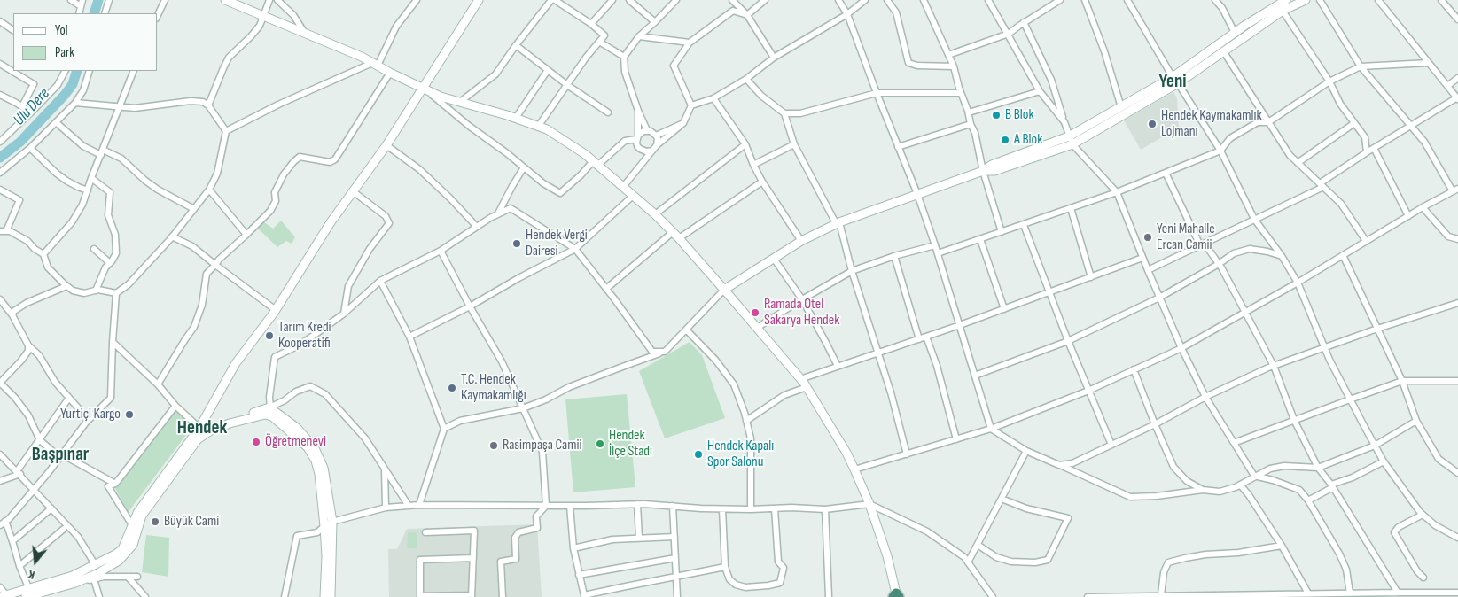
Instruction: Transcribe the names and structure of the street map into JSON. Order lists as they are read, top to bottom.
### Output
{
  "districts": ["Yeni", "Hendek", "Başpınar"],
  "water": ["Ulu Dere"],
  "places": [
    "B Blok",
    "Hendek Kaymakamlık Lojmanı",
    "A Blok",
    "Yeni Mahalle Ercan Camii",
    "Hendek Vergi Dairesi",
    "Ramada Otel Sakarya Hendek",
    "Tarım Kredi Kooperatifi",
    "T.C. Hendek Kaymakamlığı",
    "Yurtiçi Kargo",
    "Öğretmenevi",
    "Hendek İlçe Stadı",
    "Rasimpaşa Camii",
    "Hendek Kapalı Spor Salonu",
    "Büyük Cami"
  ],
  "legend": ["Yol", "Park"],
  "north": "bottom"
}
